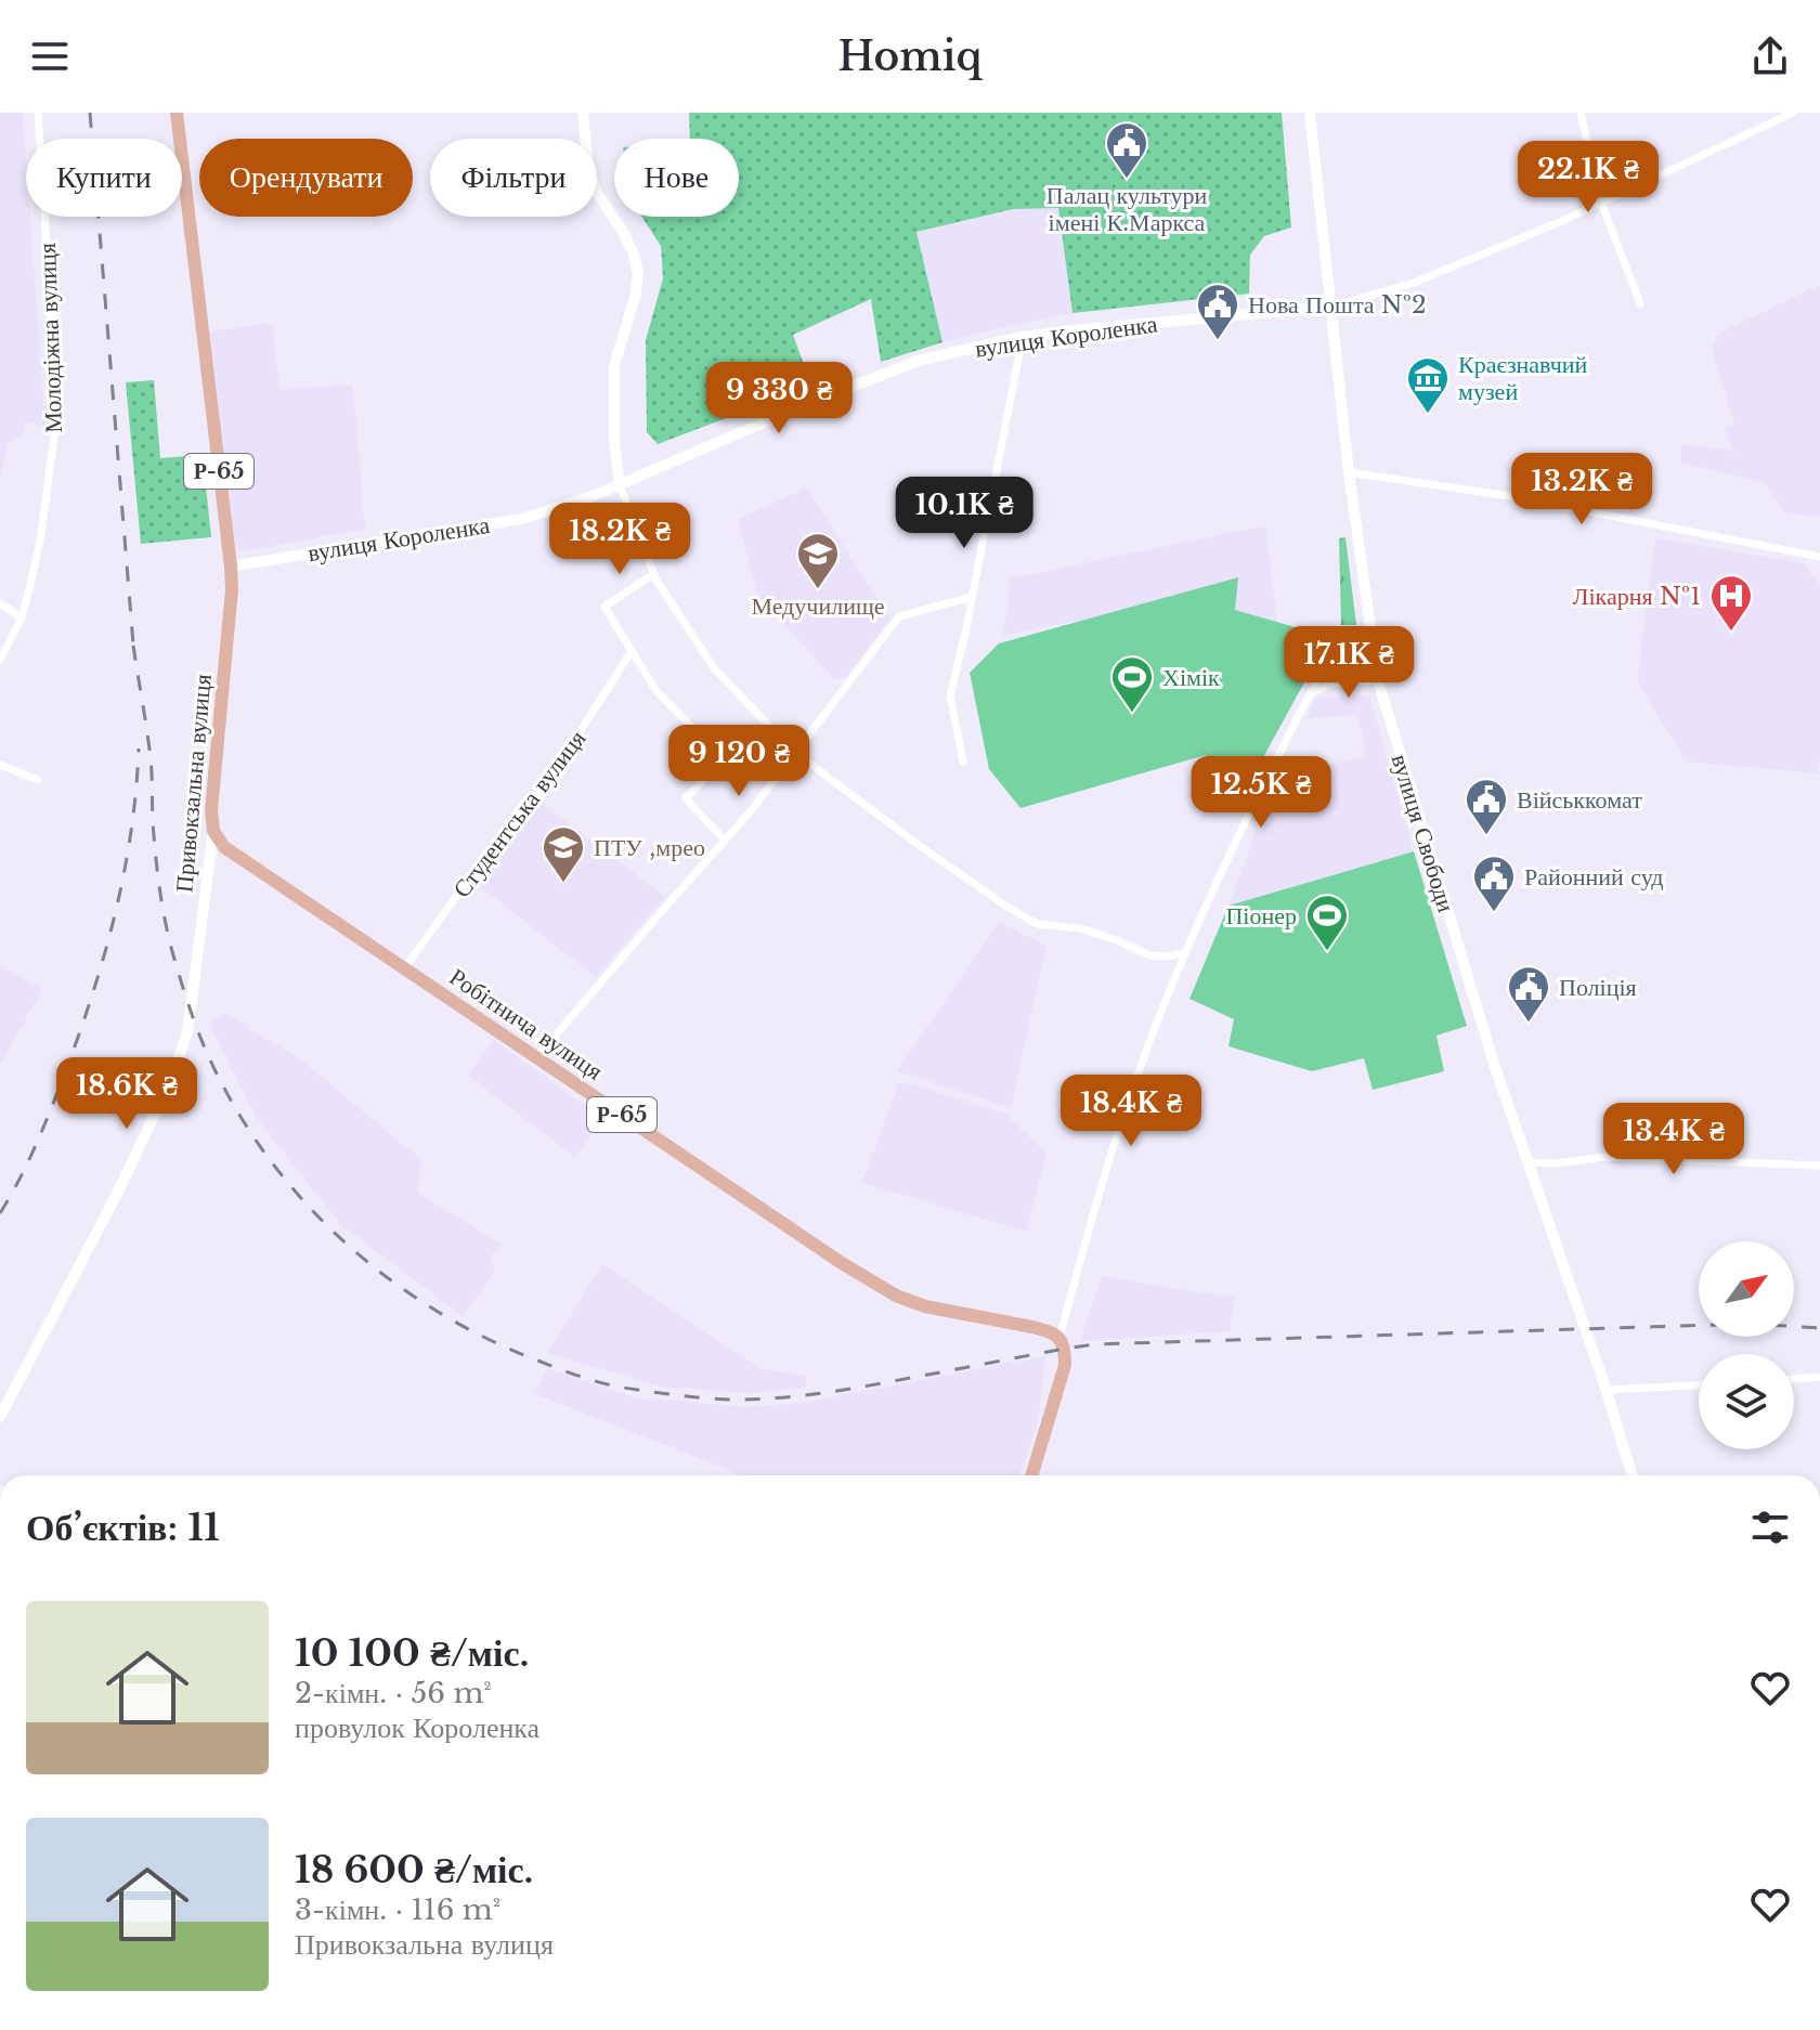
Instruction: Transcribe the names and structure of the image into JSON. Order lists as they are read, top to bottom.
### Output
{
  "streets": {
    "main road": [
      "вулиця Короленка",
      "Р-65",
      "Привокзальна вулиця",
      "вулиця Свободи",
      "Робітнича вулиця"
    ],
    "street": ["Молодіжна вулиця", "Студентська вулиця"]
  },
  "crossings": [
    ["вулиця Короленка", "Привокзальна вулиця"],
    ["вулиця Короленка", "вулиця Свободи"],
    ["Привокзальна вулиця", "Робітнича вулиця"],
    ["Студентська вулиця", "Робітнича вулиця"]
  ],
  "places": {
    "public building": [
      "Палац культури імені К.Маркса",
      "Нова Пошта №2",
      "Військкомат",
      "Районний суд",
      "Поліція"
    ],
    "museum": ["Краєзнавчий музей"],
    "school or university": ["Медучилище", "ПТУ ,мрео"],
    "hospital": ["Лікарня №1"],
    "sports": ["Хімік", "Піонер"]
  },
  "north": "top right",
  "page": {
    "header": "Homiq",
    "chip": [
      "Купити",
      "Орендувати",
      "Фільтри",
      "Нове"
    ],
    "price": [
      "22.1K ₴",
      "9 330 ₴",
      "13.2K ₴",
      "10.1K ₴",
      "18.2K ₴",
      "17.1K ₴",
      "9 120 ₴",
      "12.5K ₴",
      "18.6K ₴",
      "18.4K ₴",
      "13.4K ₴"
    ],
    "heading": "Об’єктів: 11",
    "list": [
      {
        "name": "10 100 ₴/міс.",
        "note": "2-кімн. · 56 m² · провулок Короленка"
      },
      {
        "name": "18 600 ₴/міс.",
        "note": "3-кімн. · 116 m² · Привокзальна вулиця"
      }
    ]
  }
}
